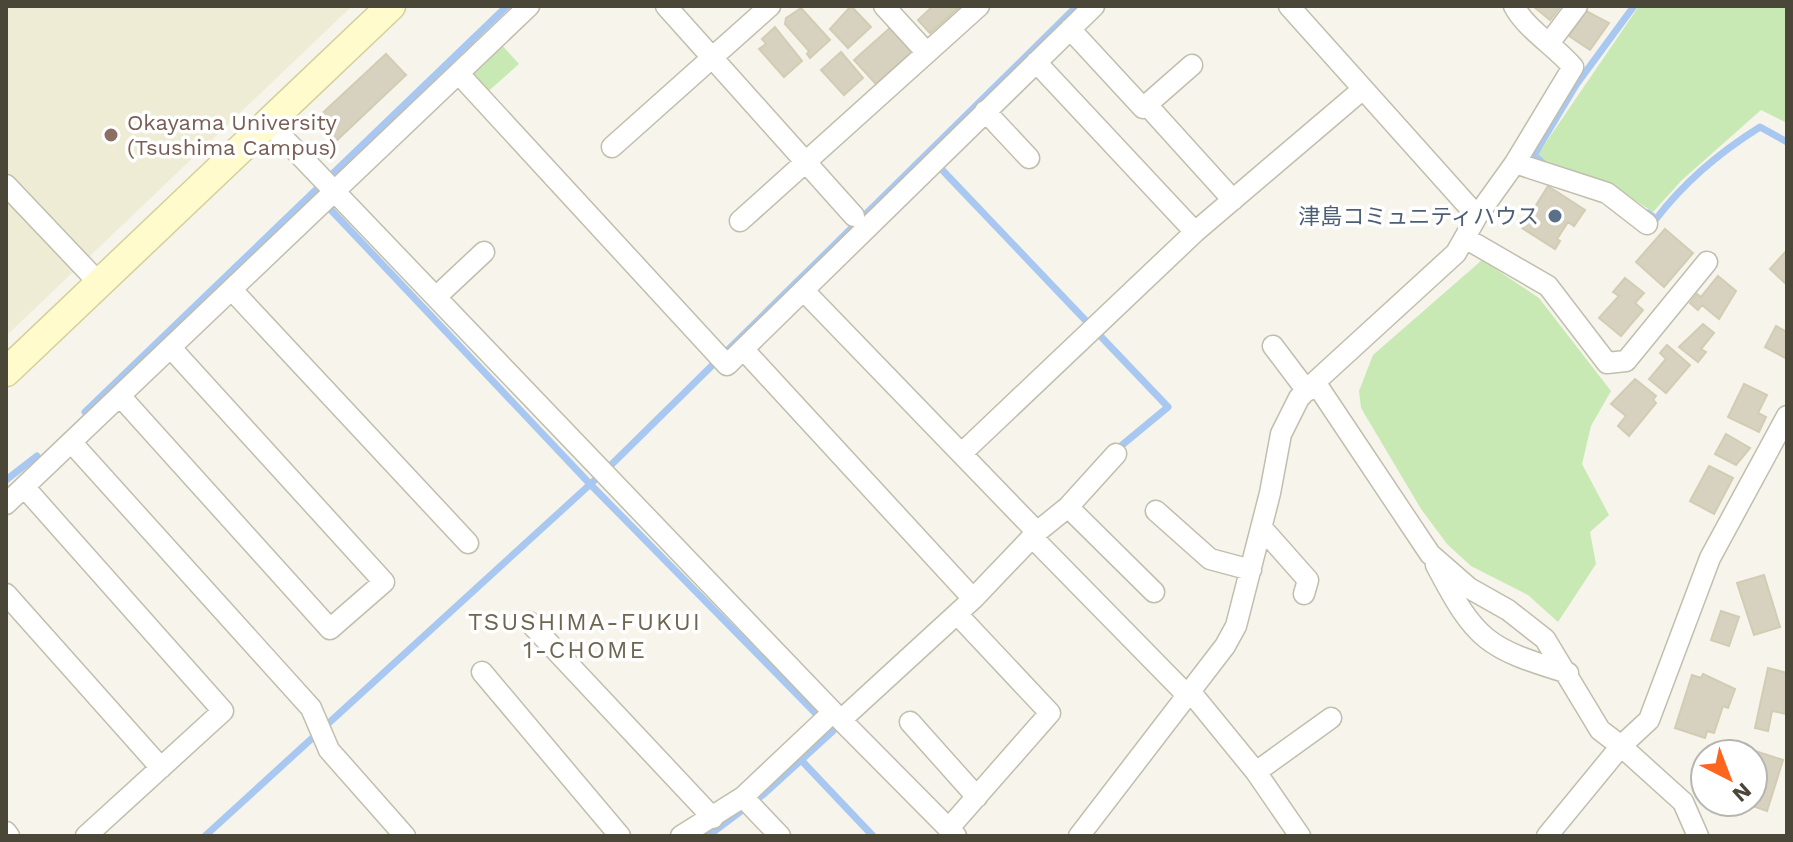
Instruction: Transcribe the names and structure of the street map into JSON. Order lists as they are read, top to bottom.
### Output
{
  "districts": ["TSUSHIMA-FUKUI 1-CHOME"],
  "places": ["Okayama University (Tsushima Campus)", "津島コミュニティハウス"],
  "north": "bottom right"
}
